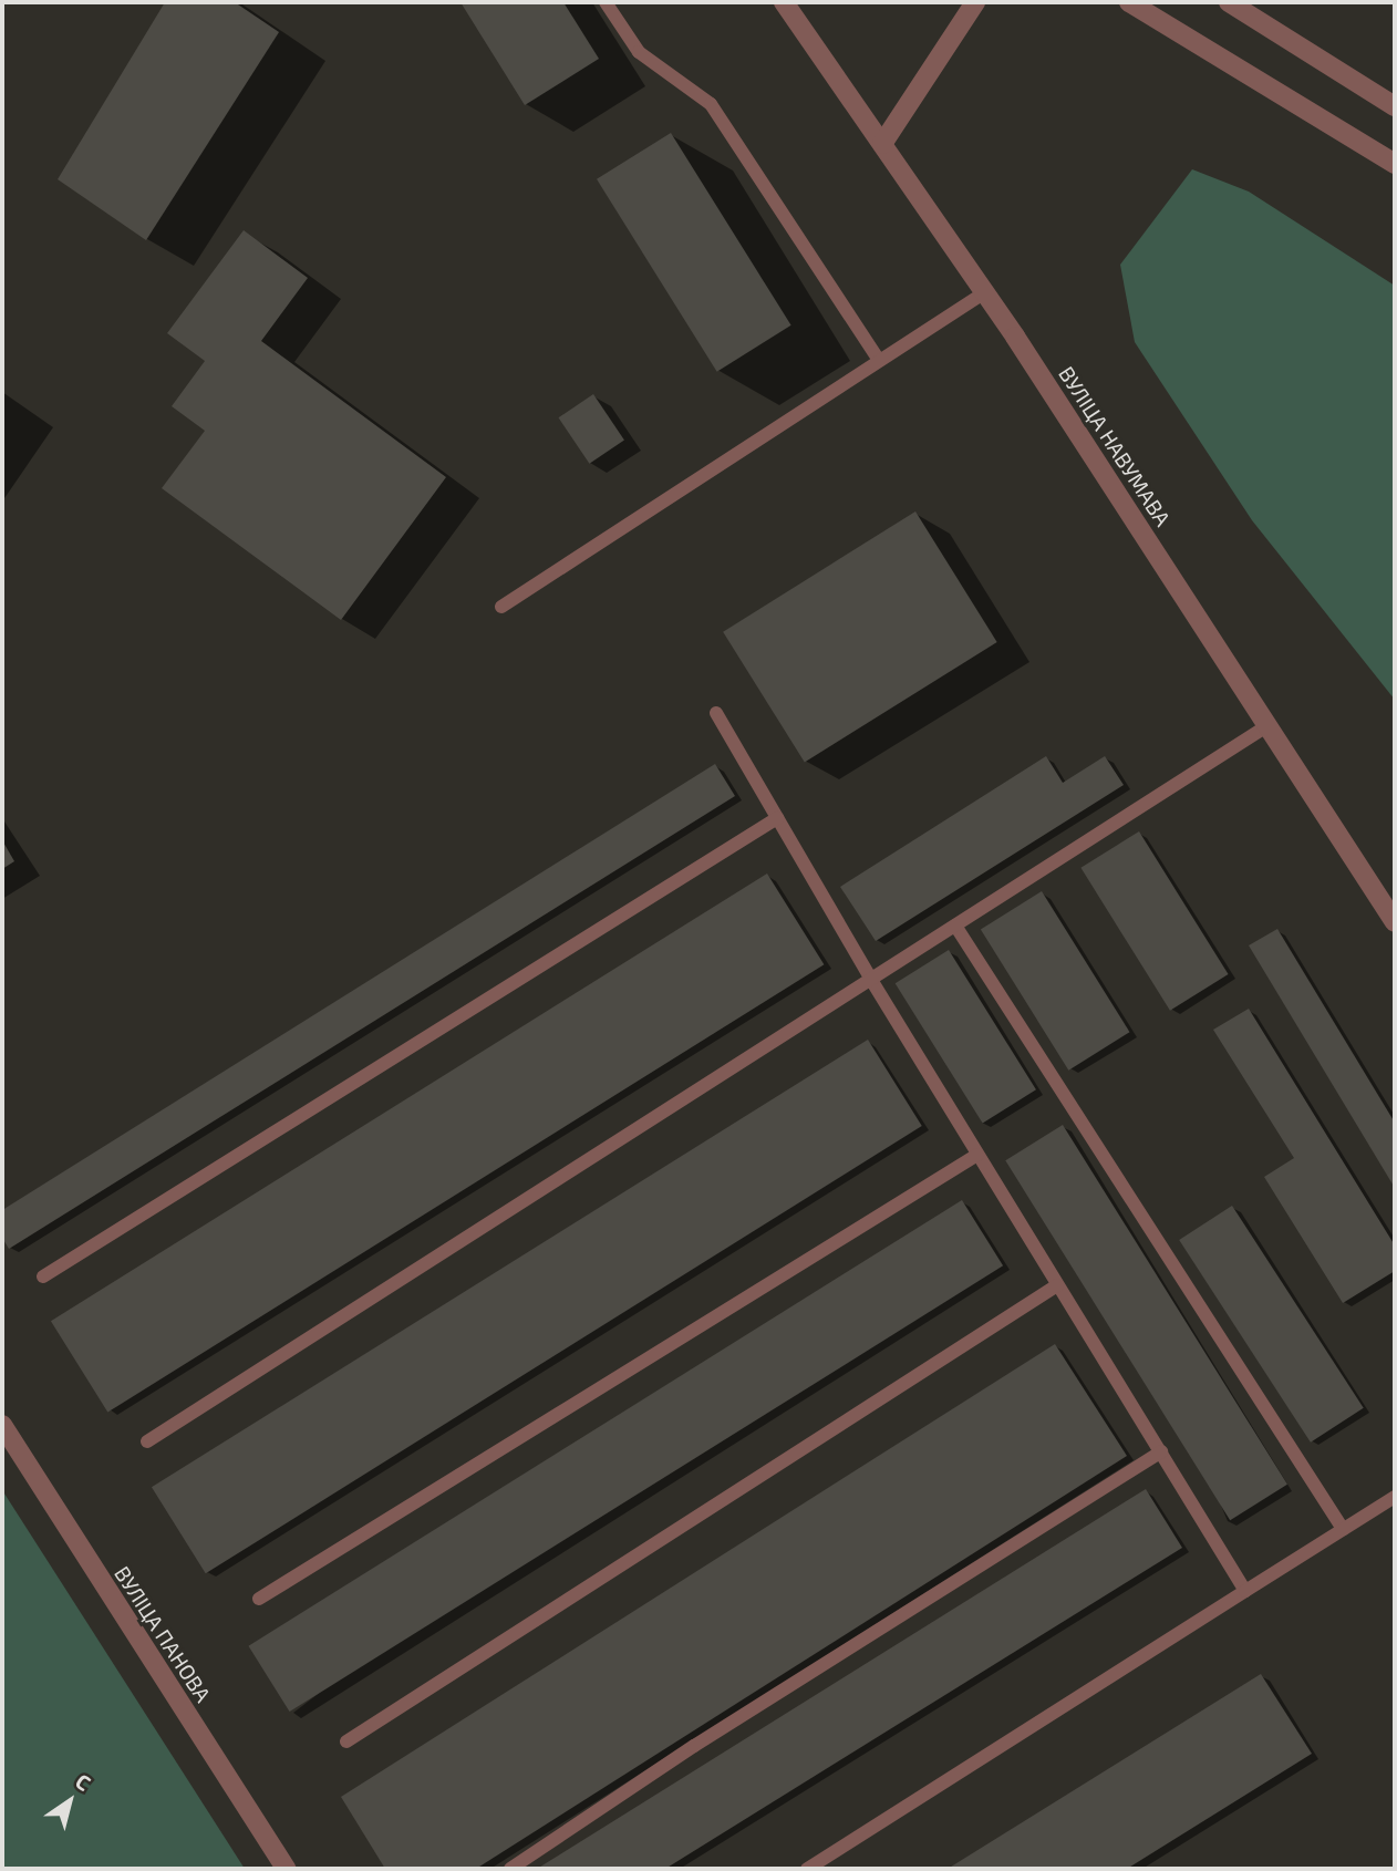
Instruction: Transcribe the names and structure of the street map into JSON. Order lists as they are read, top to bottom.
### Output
{
  "streets": {
    "street": ["ВУЛІЦА НАВУМАВА", "ВУЛІЦА ПАНОВА"]
  },
  "north": "top right"
}
